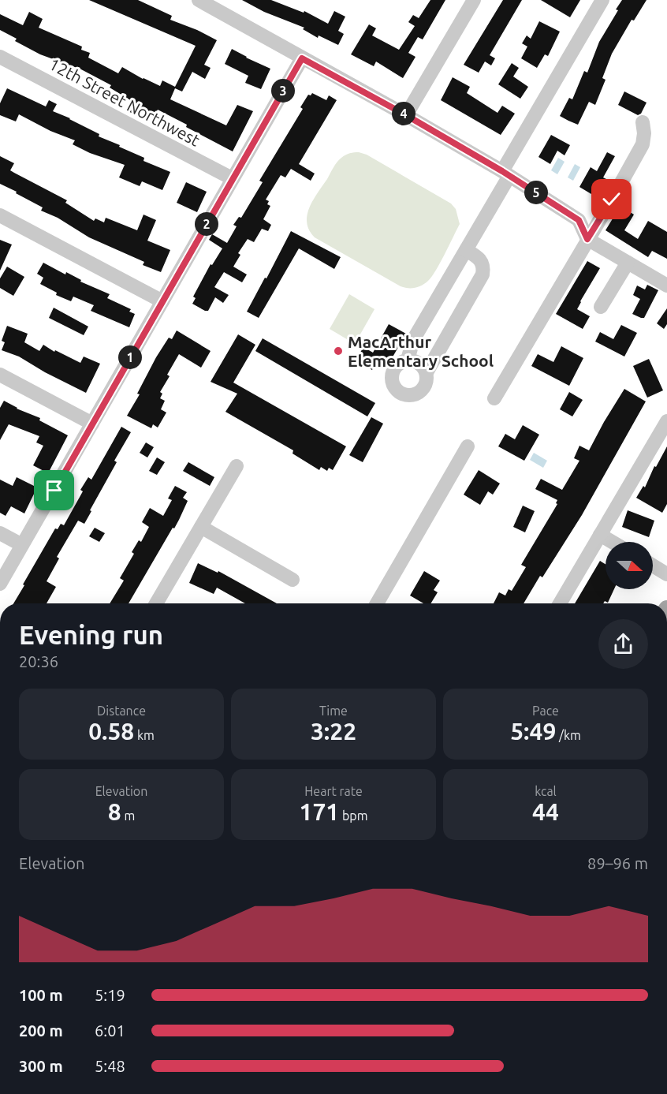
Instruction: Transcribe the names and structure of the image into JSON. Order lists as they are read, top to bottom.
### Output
{
  "streets": {
    "street": ["12th Street Northwest"]
  },
  "places": ["MacArthur Elementary School"],
  "north": "right",
  "page": {
    "pins": [
      "3",
      "4",
      "5",
      "2",
      "1"
    ],
    "heading": ["Evening run", "20:36"],
    "stats": [
      ["Distance", "0.58 km"],
      ["Time", "3:22"],
      ["Pace", "5:49 /km"],
      ["Elevation", "8 m"],
      ["Heart rate", "171 bpm"],
      ["kcal", "44"]
    ],
    "chart": ["Elevation", "89–96 m"],
    "list": [
      {
        "name": "100 m",
        "note": "5:19"
      },
      {
        "name": "200 m",
        "note": "6:01"
      },
      {
        "name": "300 m",
        "note": "5:48"
      }
    ]
  }
}
